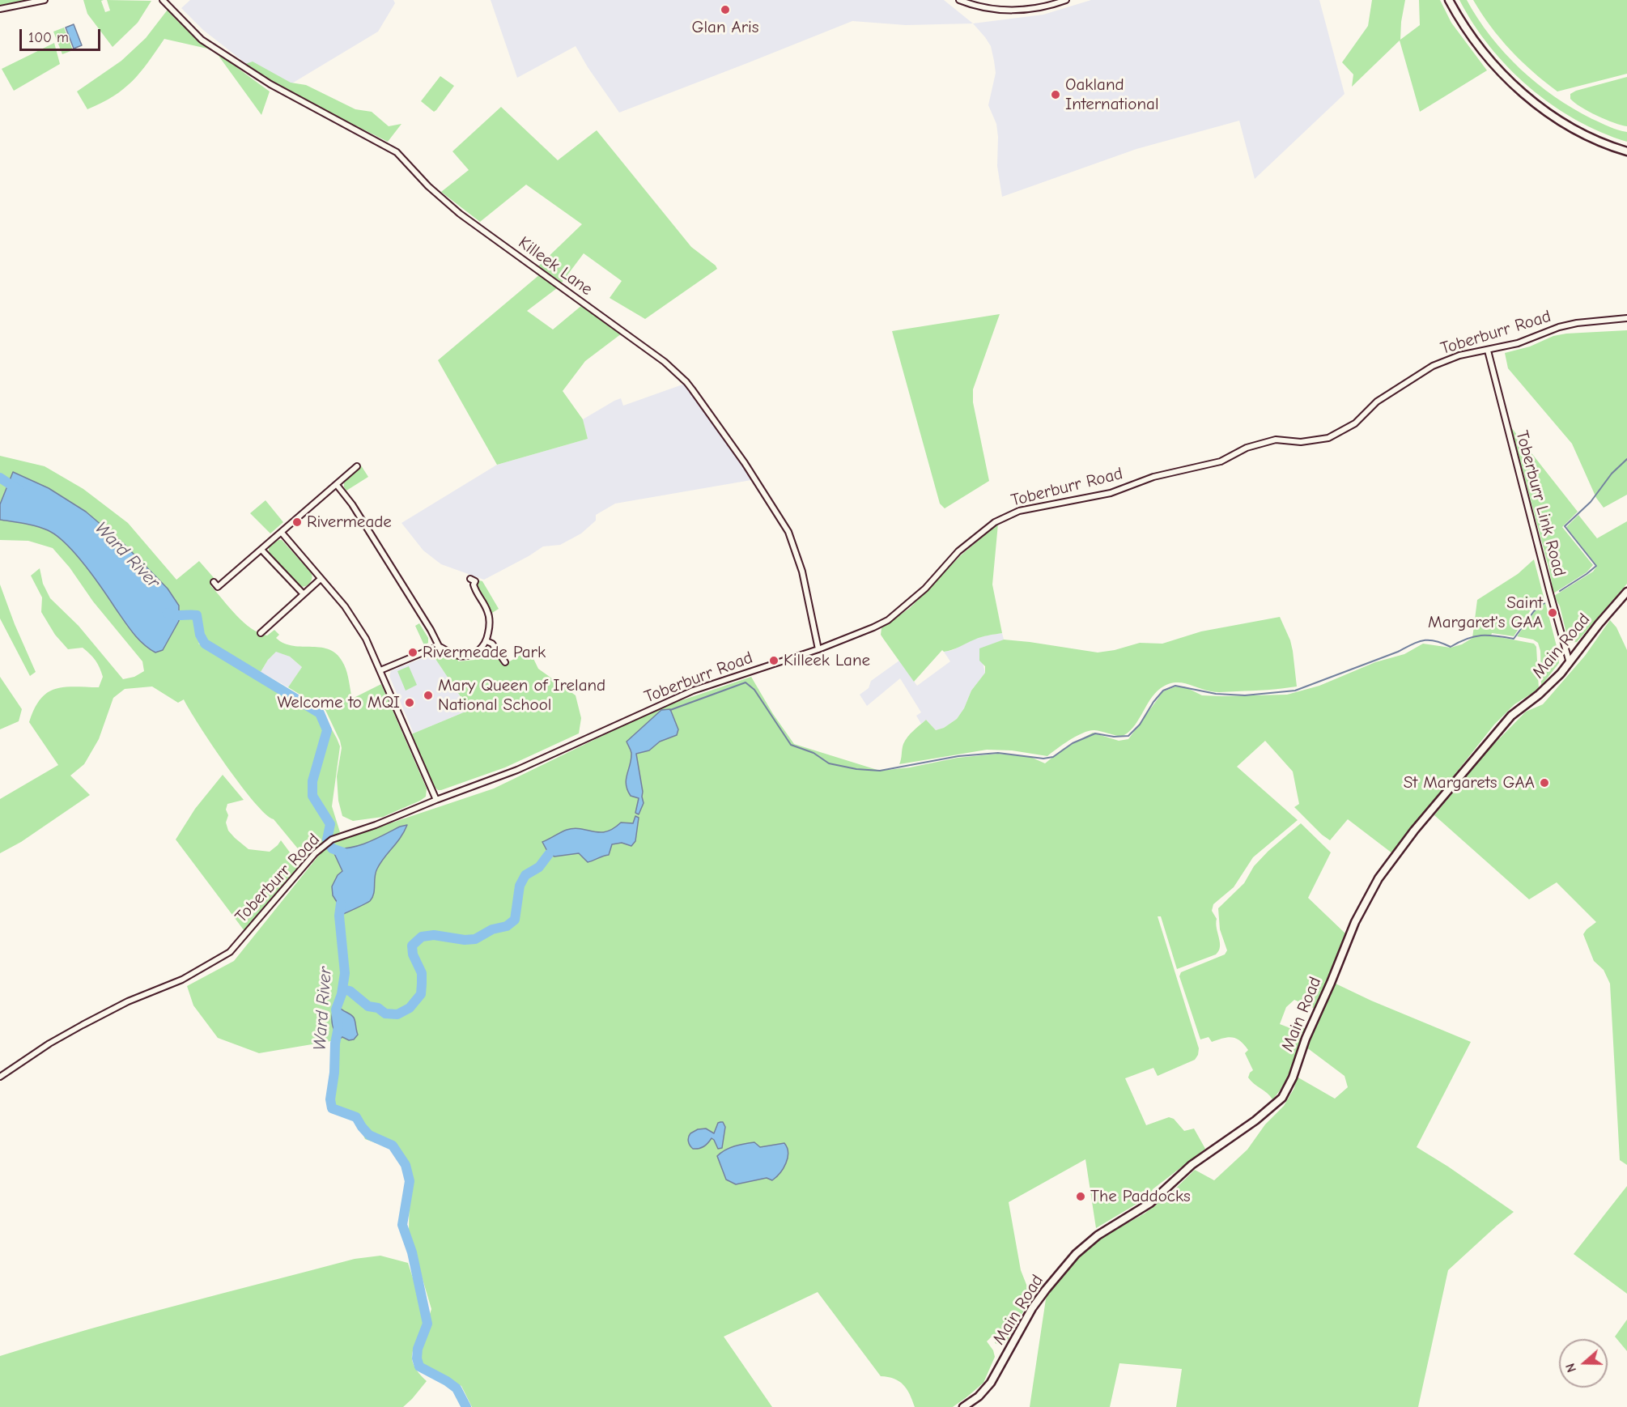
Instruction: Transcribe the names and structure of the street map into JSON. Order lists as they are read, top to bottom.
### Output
{
  "streets": {
    "main road": ["Main Road"],
    "street": ["Killeek Lane", "Toberburr Road", "Toberburr Link Road"]
  },
  "crossings": [
    ["Killeek Lane", "Toberburr Road"],
    ["Toberburr Road", "Toberburr Link Road"],
    ["Toberburr Link Road", "Main Road"]
  ],
  "water": ["Ward River"],
  "places": [
    "Glan Aris",
    "Oakland International",
    "Rivermeade",
    "Saint Margaret's GAA",
    "Rivermeade Park",
    "Killeek Lane",
    "Mary Queen of Ireland National School",
    "Welcome to MQI",
    "St Margarets GAA",
    "The Paddocks"
  ],
  "scale_bar": "100 m",
  "north": "left"
}
